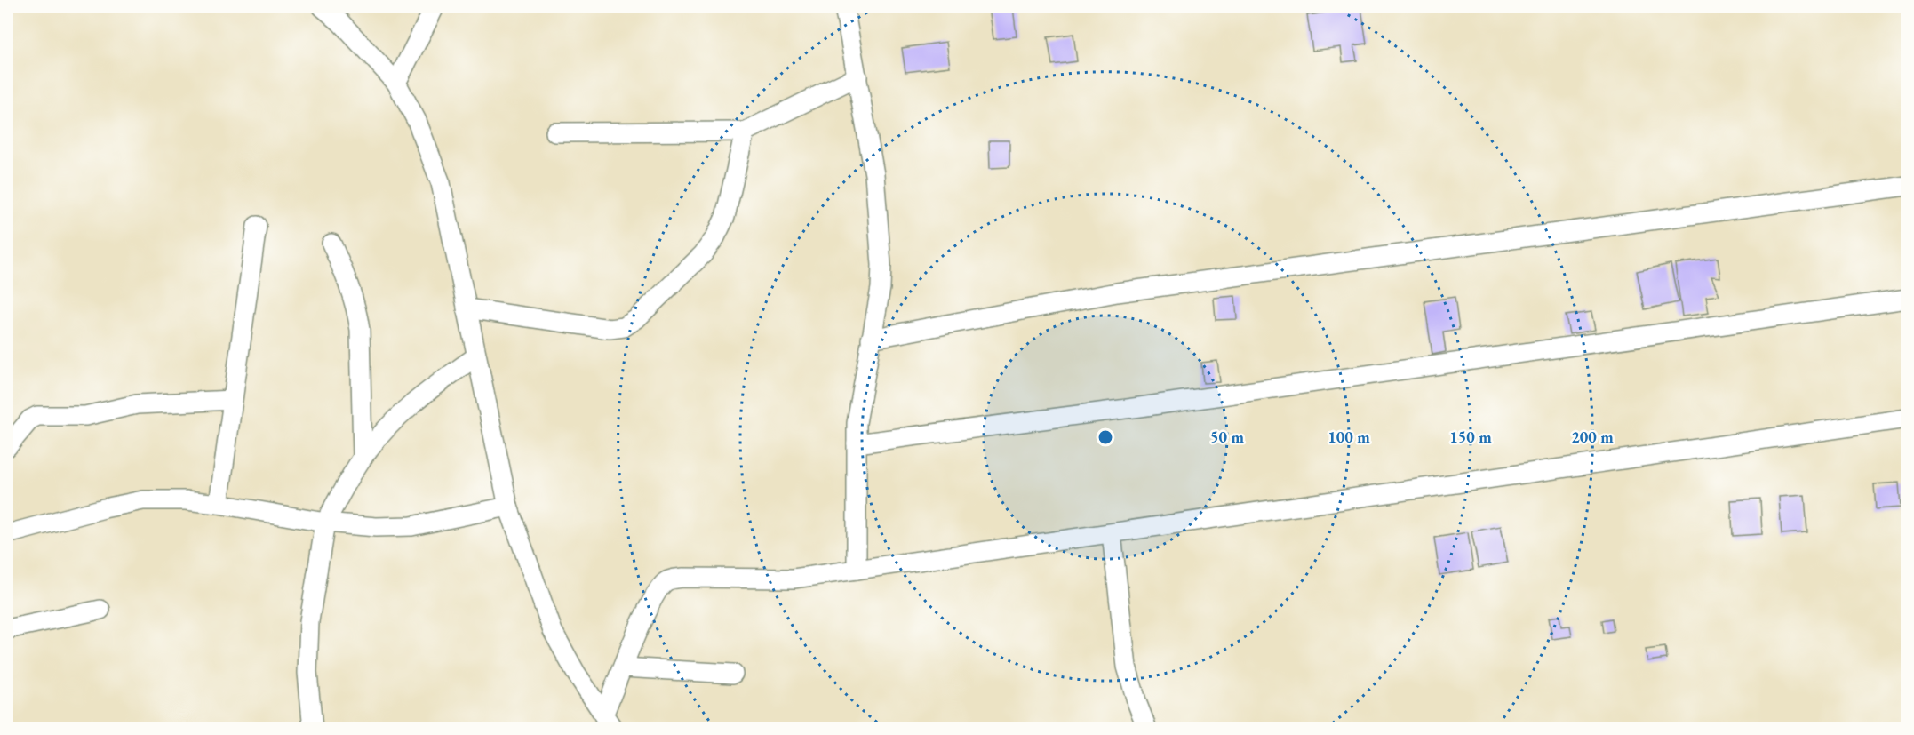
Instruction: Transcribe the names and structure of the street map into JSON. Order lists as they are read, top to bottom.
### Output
{
  "rings": [
    "50 m",
    "100 m",
    "150 m",
    "200 m"
  ]
}
